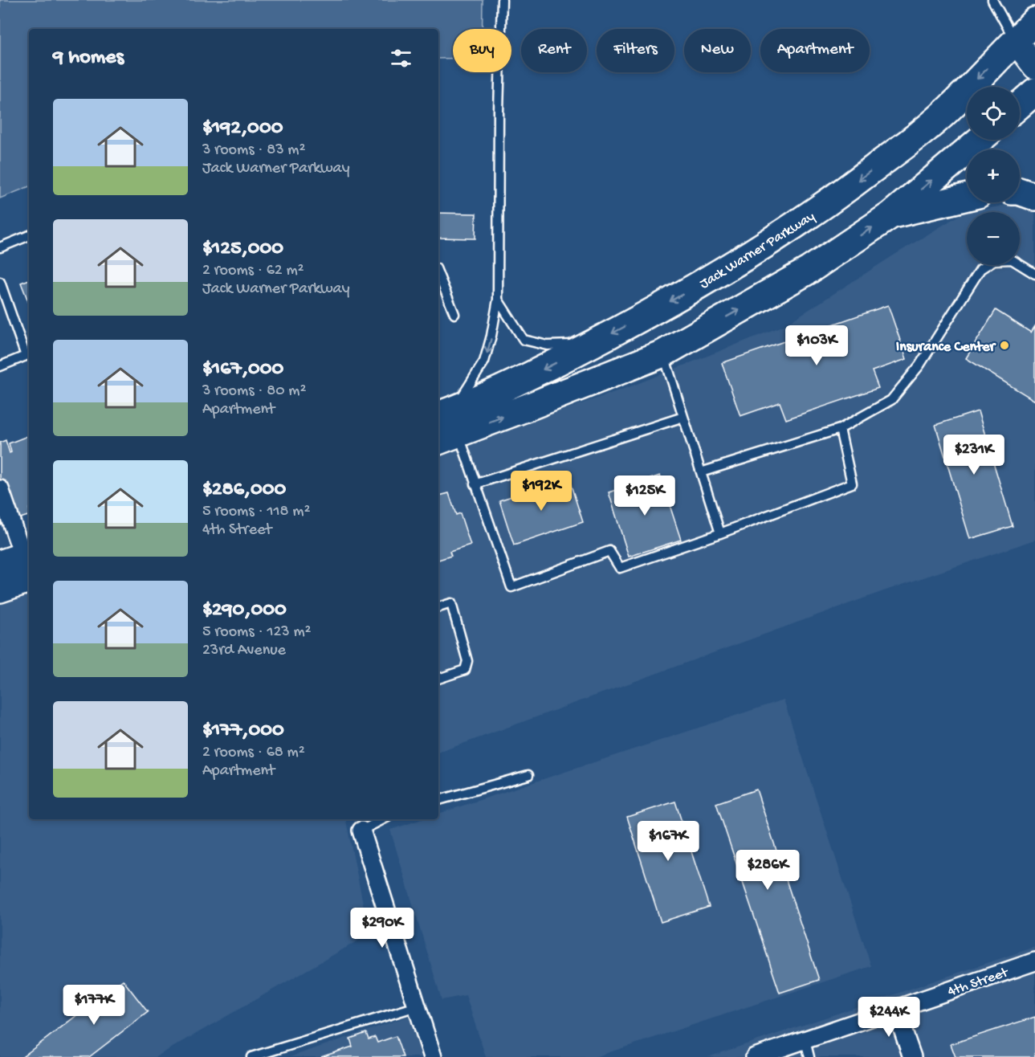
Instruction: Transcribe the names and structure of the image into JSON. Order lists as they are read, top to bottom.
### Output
{
  "streets": {
    "main road": ["Jack Warner Parkway"],
    "street": ["4th Street"]
  },
  "places": ["Insurance Center"],
  "page": {
    "chip": [
      "Buy",
      "Rent",
      "Filters",
      "New",
      "Apartment"
    ],
    "heading": "9 homes",
    "map_buttons": ["+", "−"],
    "list": [
      {
        "name": "$192,000",
        "note": "3 rooms · 83 m² · Jack Warner Parkway"
      },
      {
        "name": "$125,000",
        "note": "2 rooms · 62 m² · Jack Warner Parkway"
      },
      {
        "name": "$167,000",
        "note": "3 rooms · 80 m² · Apartment"
      },
      {
        "name": "$286,000",
        "note": "5 rooms · 118 m² · 4th Street"
      },
      {
        "name": "$290,000",
        "note": "5 rooms · 123 m² · 23rd Avenue"
      },
      {
        "name": "$177,000",
        "note": "2 rooms · 68 m² · Apartment"
      }
    ],
    "price": [
      "$103K",
      "$231K",
      "$192K",
      "$125K",
      "$167K",
      "$286K",
      "$290K",
      "$177K",
      "$244K"
    ]
  }
}
